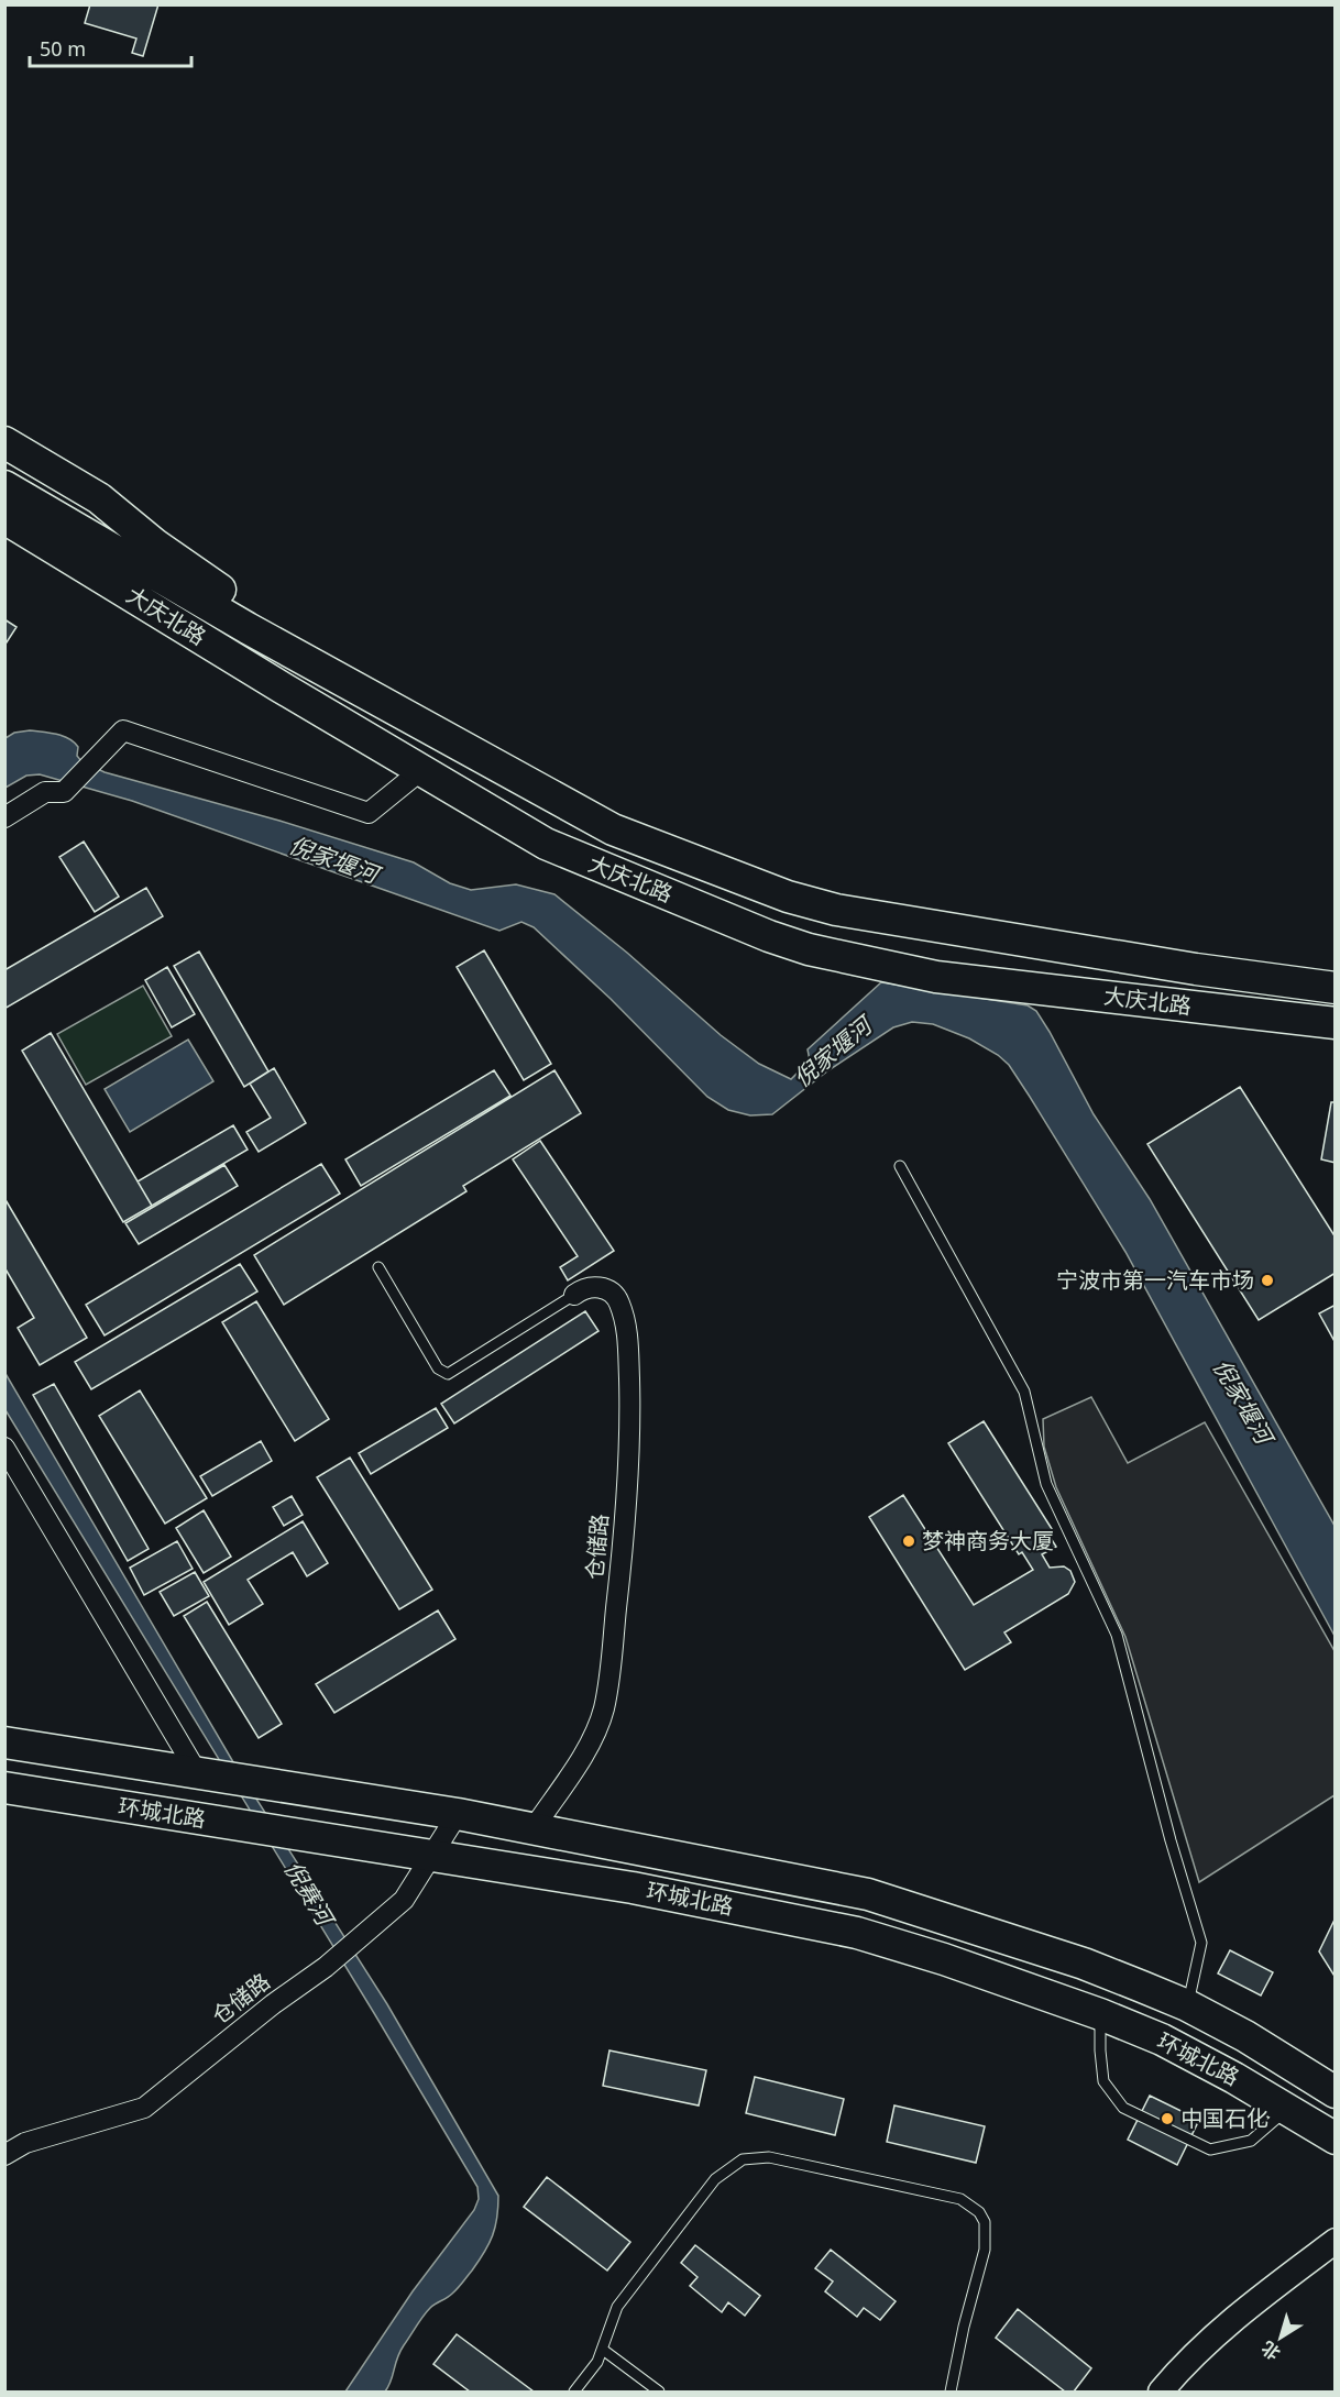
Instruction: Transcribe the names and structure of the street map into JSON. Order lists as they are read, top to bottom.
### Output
{
  "streets": {
    "main road": ["大庆北路", "环城北路"],
    "street": ["仓储路"]
  },
  "crossings": [
    ["仓储路", "环城北路"]
  ],
  "water": ["倪家堰河", "倪赛河"],
  "places": ["宁波市第一汽车市场", "梦神商务大厦", "中国石化"],
  "scale_bar": "50 m",
  "north": "bottom left"
}
